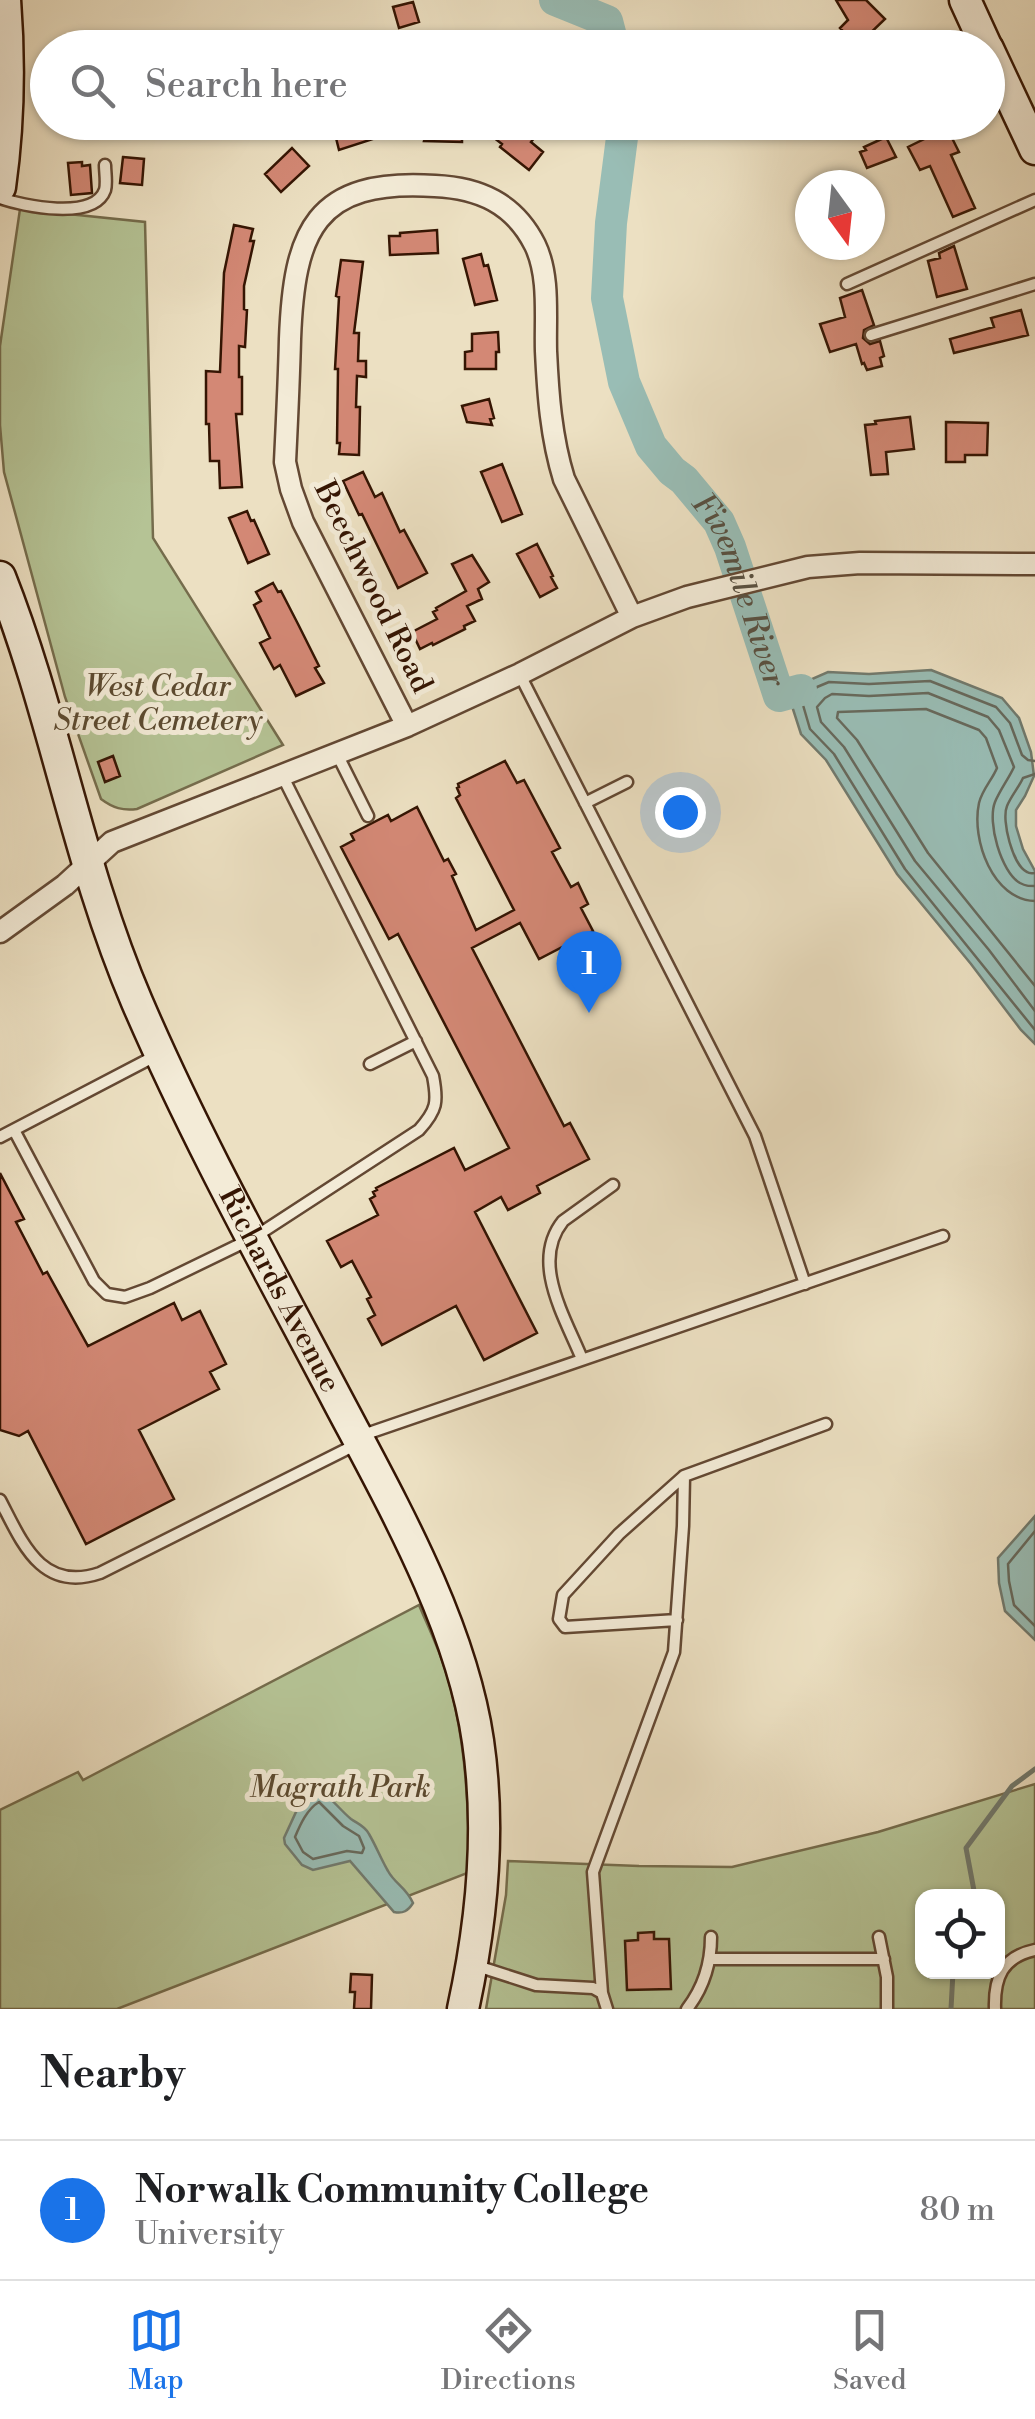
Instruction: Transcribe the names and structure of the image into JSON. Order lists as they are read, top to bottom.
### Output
{
  "streets": {
    "street": ["Beechwood Road", "Richards Avenue"]
  },
  "water": ["Fivemile River"],
  "parks": ["West Cedar Street Cemetery", "Magrath Park"],
  "north": "bottom",
  "page": {
    "search": "Search here",
    "pins": "1",
    "heading": "Nearby",
    "list": [
      {
        "mark": "1",
        "name": "Norwalk Community College",
        "note": "University",
        "value": "80 m"
      }
    ],
    "nav": ["Map", "Directions", "Saved"]
  }
}
